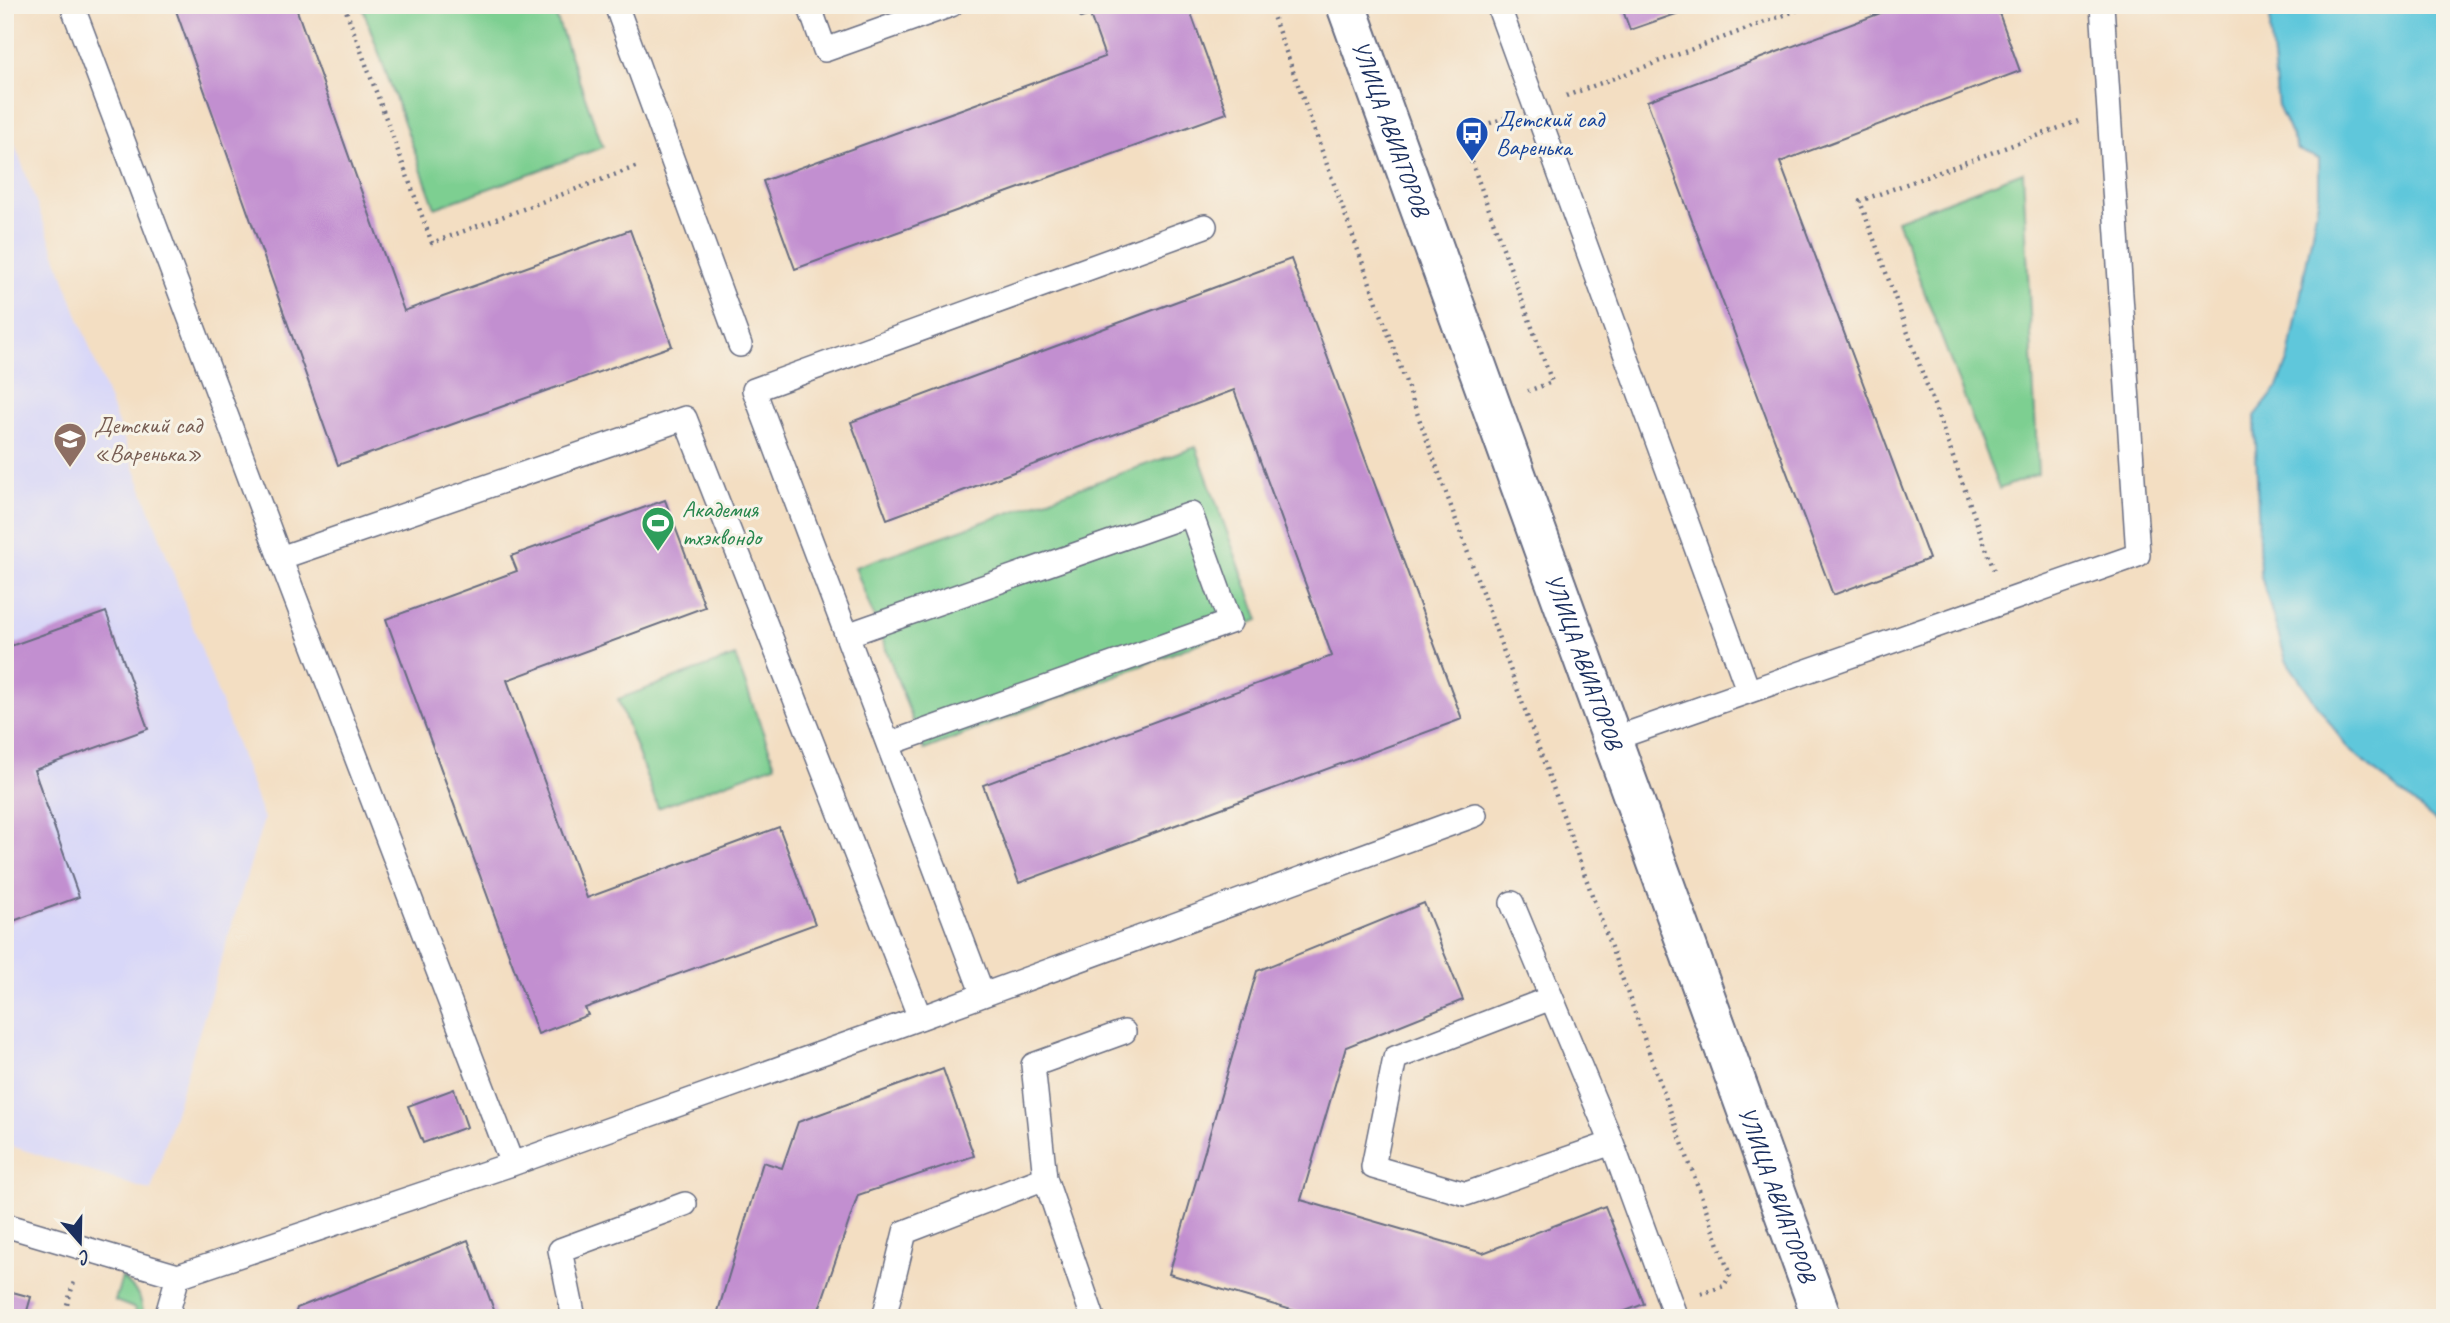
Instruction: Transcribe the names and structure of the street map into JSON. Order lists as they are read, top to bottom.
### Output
{
  "streets": {
    "street": ["УЛИЦА АВИАТОРОВ"]
  },
  "places": {
    "bus stop": ["Детский сад Варенька"],
    "school or university": ["Детский сад «Варенька»"],
    "sports": ["Академия тхэквондо"]
  },
  "north": "bottom"
}
